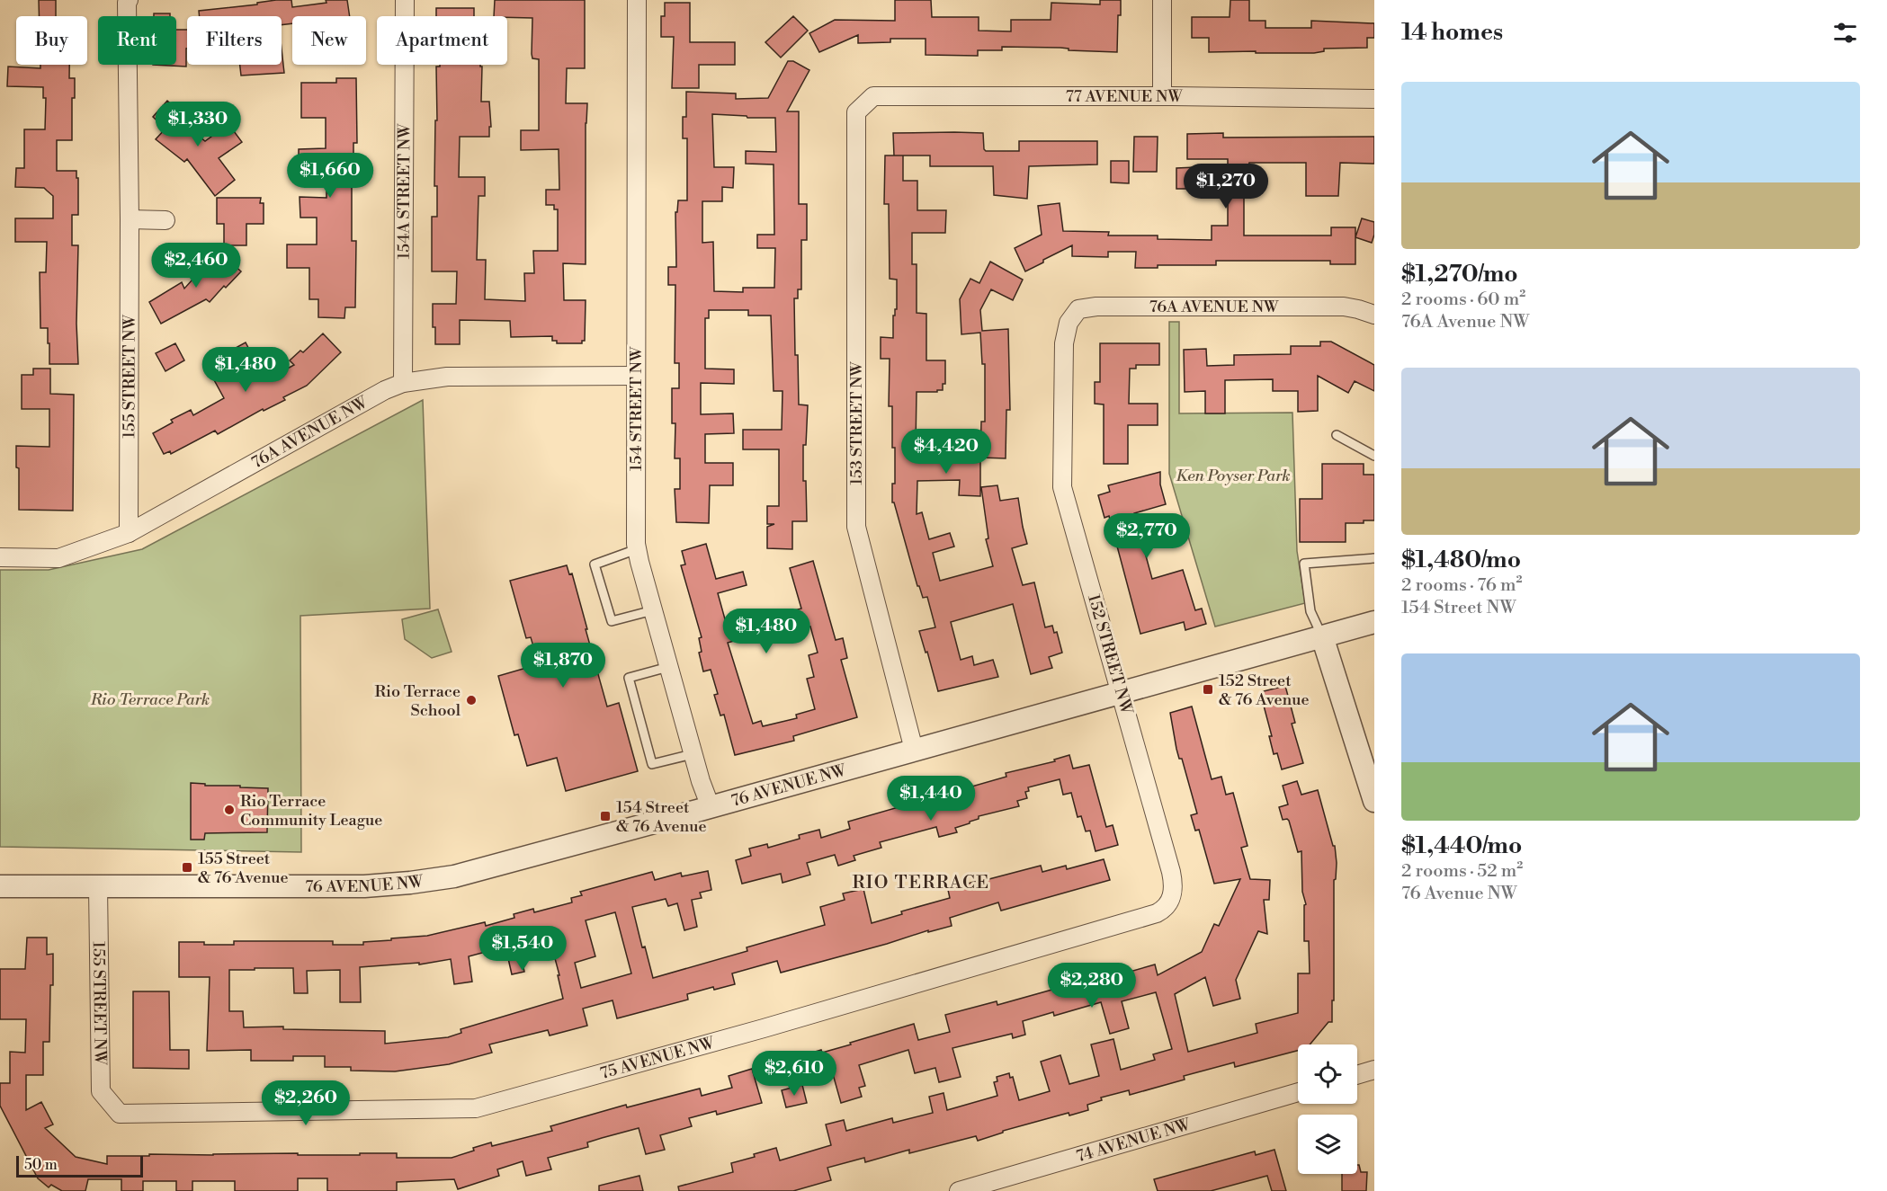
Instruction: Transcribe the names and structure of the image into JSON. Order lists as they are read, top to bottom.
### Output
{
  "streets": {
    "street": [
      "77 AVENUE NW",
      "154A STREET NW",
      "76A AVENUE NW",
      "155 STREET NW",
      "154 STREET NW",
      "153 STREET NW",
      "152 STREET NW",
      "76 AVENUE NW",
      "75 AVENUE NW",
      "74 AVENUE NW"
    ]
  },
  "crossings": [
    ["77 AVENUE NW", "153 STREET NW"],
    ["154A STREET NW", "76A AVENUE NW"],
    ["76A AVENUE NW", "155 STREET NW"],
    ["76A AVENUE NW", "154 STREET NW"],
    ["76A AVENUE NW", "152 STREET NW"],
    ["155 STREET NW", "76 AVENUE NW"],
    ["155 STREET NW", "75 AVENUE NW"],
    ["154 STREET NW", "76 AVENUE NW"],
    ["153 STREET NW", "76 AVENUE NW"],
    ["152 STREET NW", "76 AVENUE NW"],
    ["152 STREET NW", "75 AVENUE NW"]
  ],
  "districts": ["RIO TERRACE"],
  "parks": ["Ken Poyser Park", "Rio Terrace Park"],
  "places": {
    "transit": ["152 Street & 76 Avenue", "154 Street & 76 Avenue", "155 Street & 76 Avenue"],
    "other": ["Rio Terrace School", "Rio Terrace Community League"]
  },
  "scale_bar": "50 m",
  "page": {
    "heading": "14 homes",
    "chip": [
      "Buy",
      "Rent",
      "Filters",
      "New",
      "Apartment"
    ],
    "list": [
      {
        "name": "$1,270/mo",
        "note": "2 rooms · 60 m² · 76A Avenue NW"
      },
      {
        "name": "$1,480/mo",
        "note": "2 rooms · 76 m² · 154 Street NW"
      },
      {
        "name": "$1,440/mo",
        "note": "2 rooms · 52 m² · 76 Avenue NW"
      }
    ],
    "price": [
      "$1,330",
      "$1,660",
      "$1,270",
      "$2,460",
      "$1,480",
      "$4,420",
      "$2,770",
      "$1,480",
      "$1,870",
      "$1,440",
      "$1,540",
      "$2,280",
      "$2,610",
      "$2,260"
    ],
    "scale": "50 m"
  }
}
